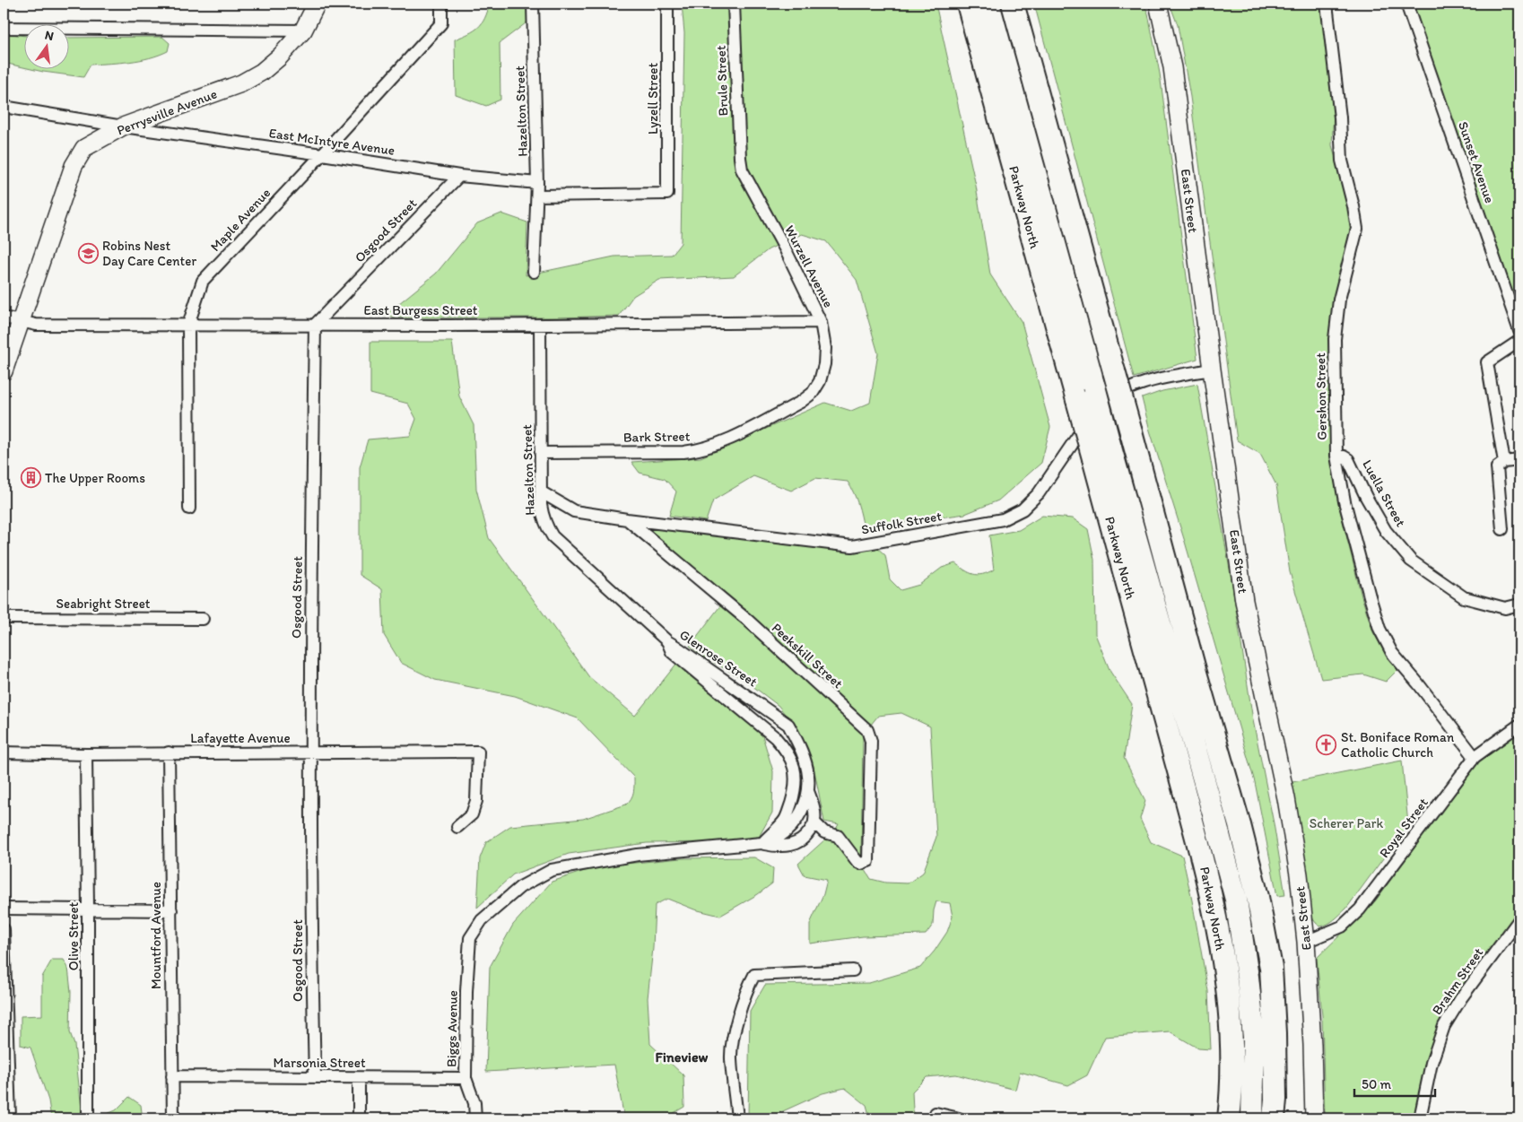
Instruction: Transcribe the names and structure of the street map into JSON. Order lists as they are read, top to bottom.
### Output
{
  "streets": {
    "highway": ["Parkway North"],
    "main road": ["Perrysville Avenue", "East Street"],
    "street": [
      "Brule Street",
      "Lyzell Street",
      "Hazelton Street",
      "East McIntyre Avenue",
      "Sunset Avenue",
      "Maple Avenue",
      "Osgood Street",
      "Wurzell Avenue",
      "East Burgess Street",
      "Gershon Street",
      "Bark Street",
      "Luella Street",
      "Suffolk Street",
      "Seabright Street",
      "Peekskill Street",
      "Glenrose Street",
      "Lafayette Avenue",
      "Royal Street",
      "Mountford Avenue",
      "Olive Street",
      "Brahm Street",
      "Biggs Avenue",
      "Marsonia Street"
    ]
  },
  "crossings": [
    ["Brule Street", "Wurzell Avenue"],
    ["Lyzell Street", "Hazelton Street"],
    ["Hazelton Street", "East McIntyre Avenue"],
    ["Hazelton Street", "East Burgess Street"],
    ["Hazelton Street", "Bark Street"],
    ["Hazelton Street", "Suffolk Street"],
    ["Hazelton Street", "Glenrose Street"],
    ["Perrysville Avenue", "East McIntyre Avenue"],
    ["Perrysville Avenue", "East Burgess Street"],
    ["East McIntyre Avenue", "Maple Avenue"],
    ["East McIntyre Avenue", "Osgood Street"],
    ["East Street", "Suffolk Street"],
    ["East Street", "Royal Street"],
    ["Maple Avenue", "East Burgess Street"],
    ["Osgood Street", "East Burgess Street"],
    ["Osgood Street", "Lafayette Avenue"],
    ["Osgood Street", "Marsonia Street"],
    ["Wurzell Avenue", "East Burgess Street"],
    ["Wurzell Avenue", "Bark Street"],
    ["Gershon Street", "Luella Street"],
    ["Gershon Street", "Royal Street"],
    ["Suffolk Street", "Peekskill Street"],
    ["Glenrose Street", "Biggs Avenue"],
    ["Lafayette Avenue", "Mountford Avenue"],
    ["Lafayette Avenue", "Olive Street"],
    ["Mountford Avenue", "Marsonia Street"],
    ["Biggs Avenue", "Marsonia Street"]
  ],
  "districts": ["Fineview"],
  "parks": ["Scherer Park"],
  "places": {
    "school or university": ["Robins Nest Day Care Center"],
    "building": ["The Upper Rooms"],
    "church": ["St. Boniface Roman Catholic Church"]
  },
  "scale_bar": "50 m",
  "north": "top"
}
